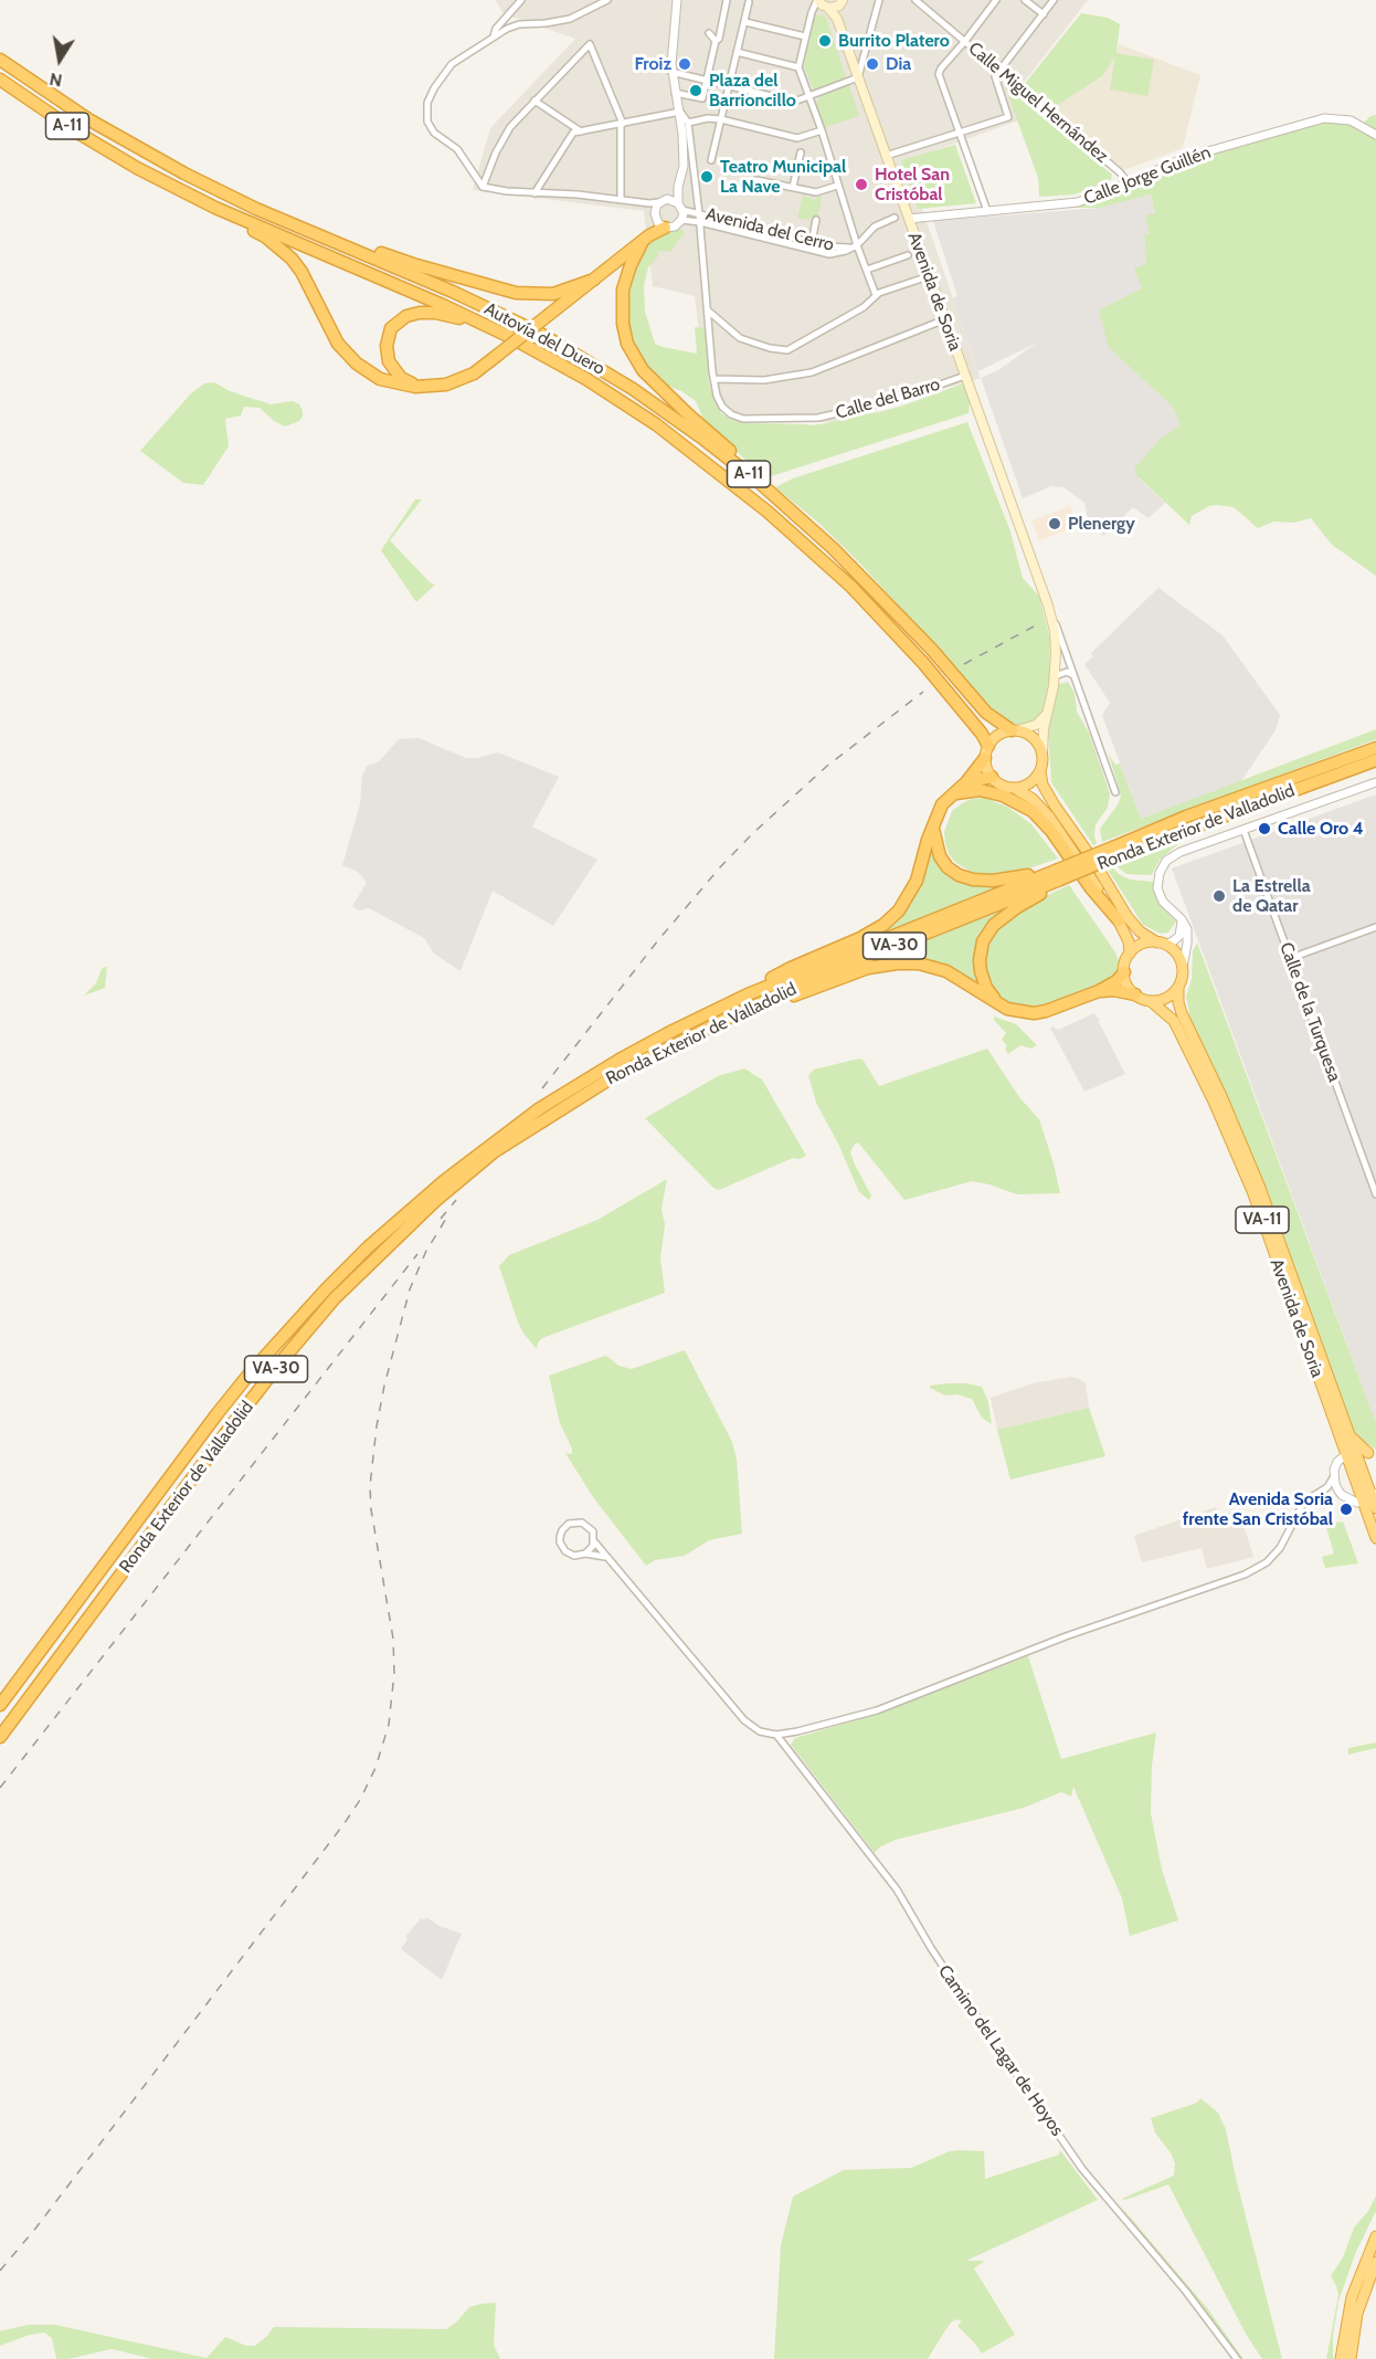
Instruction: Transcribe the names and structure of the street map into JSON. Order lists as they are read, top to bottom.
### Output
{
  "streets": {
    "highway": [
      "A-11",
      "Avenida de Soria",
      "Autovía del Duero",
      "Ronda Exterior de Valladolid",
      "VA-30",
      "VA-11"
    ],
    "street": [
      "Calle Miguel Hernández",
      "Calle Jorge Guillén",
      "Avenida del Cerro",
      "Calle del Barro",
      "Calle de la Turquesa",
      "Camino del Lagar de Hoyos"
    ]
  },
  "crossings": [
    ["Calle Miguel Hernández", "Calle Jorge Guillén"],
    ["Calle Jorge Guillén", "Avenida de Soria"],
    ["Avenida del Cerro", "Calle del Barro"],
    ["Avenida de Soria", "Autovía del Duero"],
    ["Avenida de Soria", "Calle del Barro"],
    ["Avenida de Soria", "VA-11"]
  ],
  "places": [
    "Burrito Platero",
    "Froiz",
    "Dia",
    "Plaza del Barrioncillo",
    "Teatro Municipal La Nave",
    "Hotel San Cristóbal",
    "Plenergy",
    "Calle Oro 4",
    "La Estrella de Qatar",
    "Avenida Soria frente San Cristóbal"
  ],
  "north": "bottom"
}
